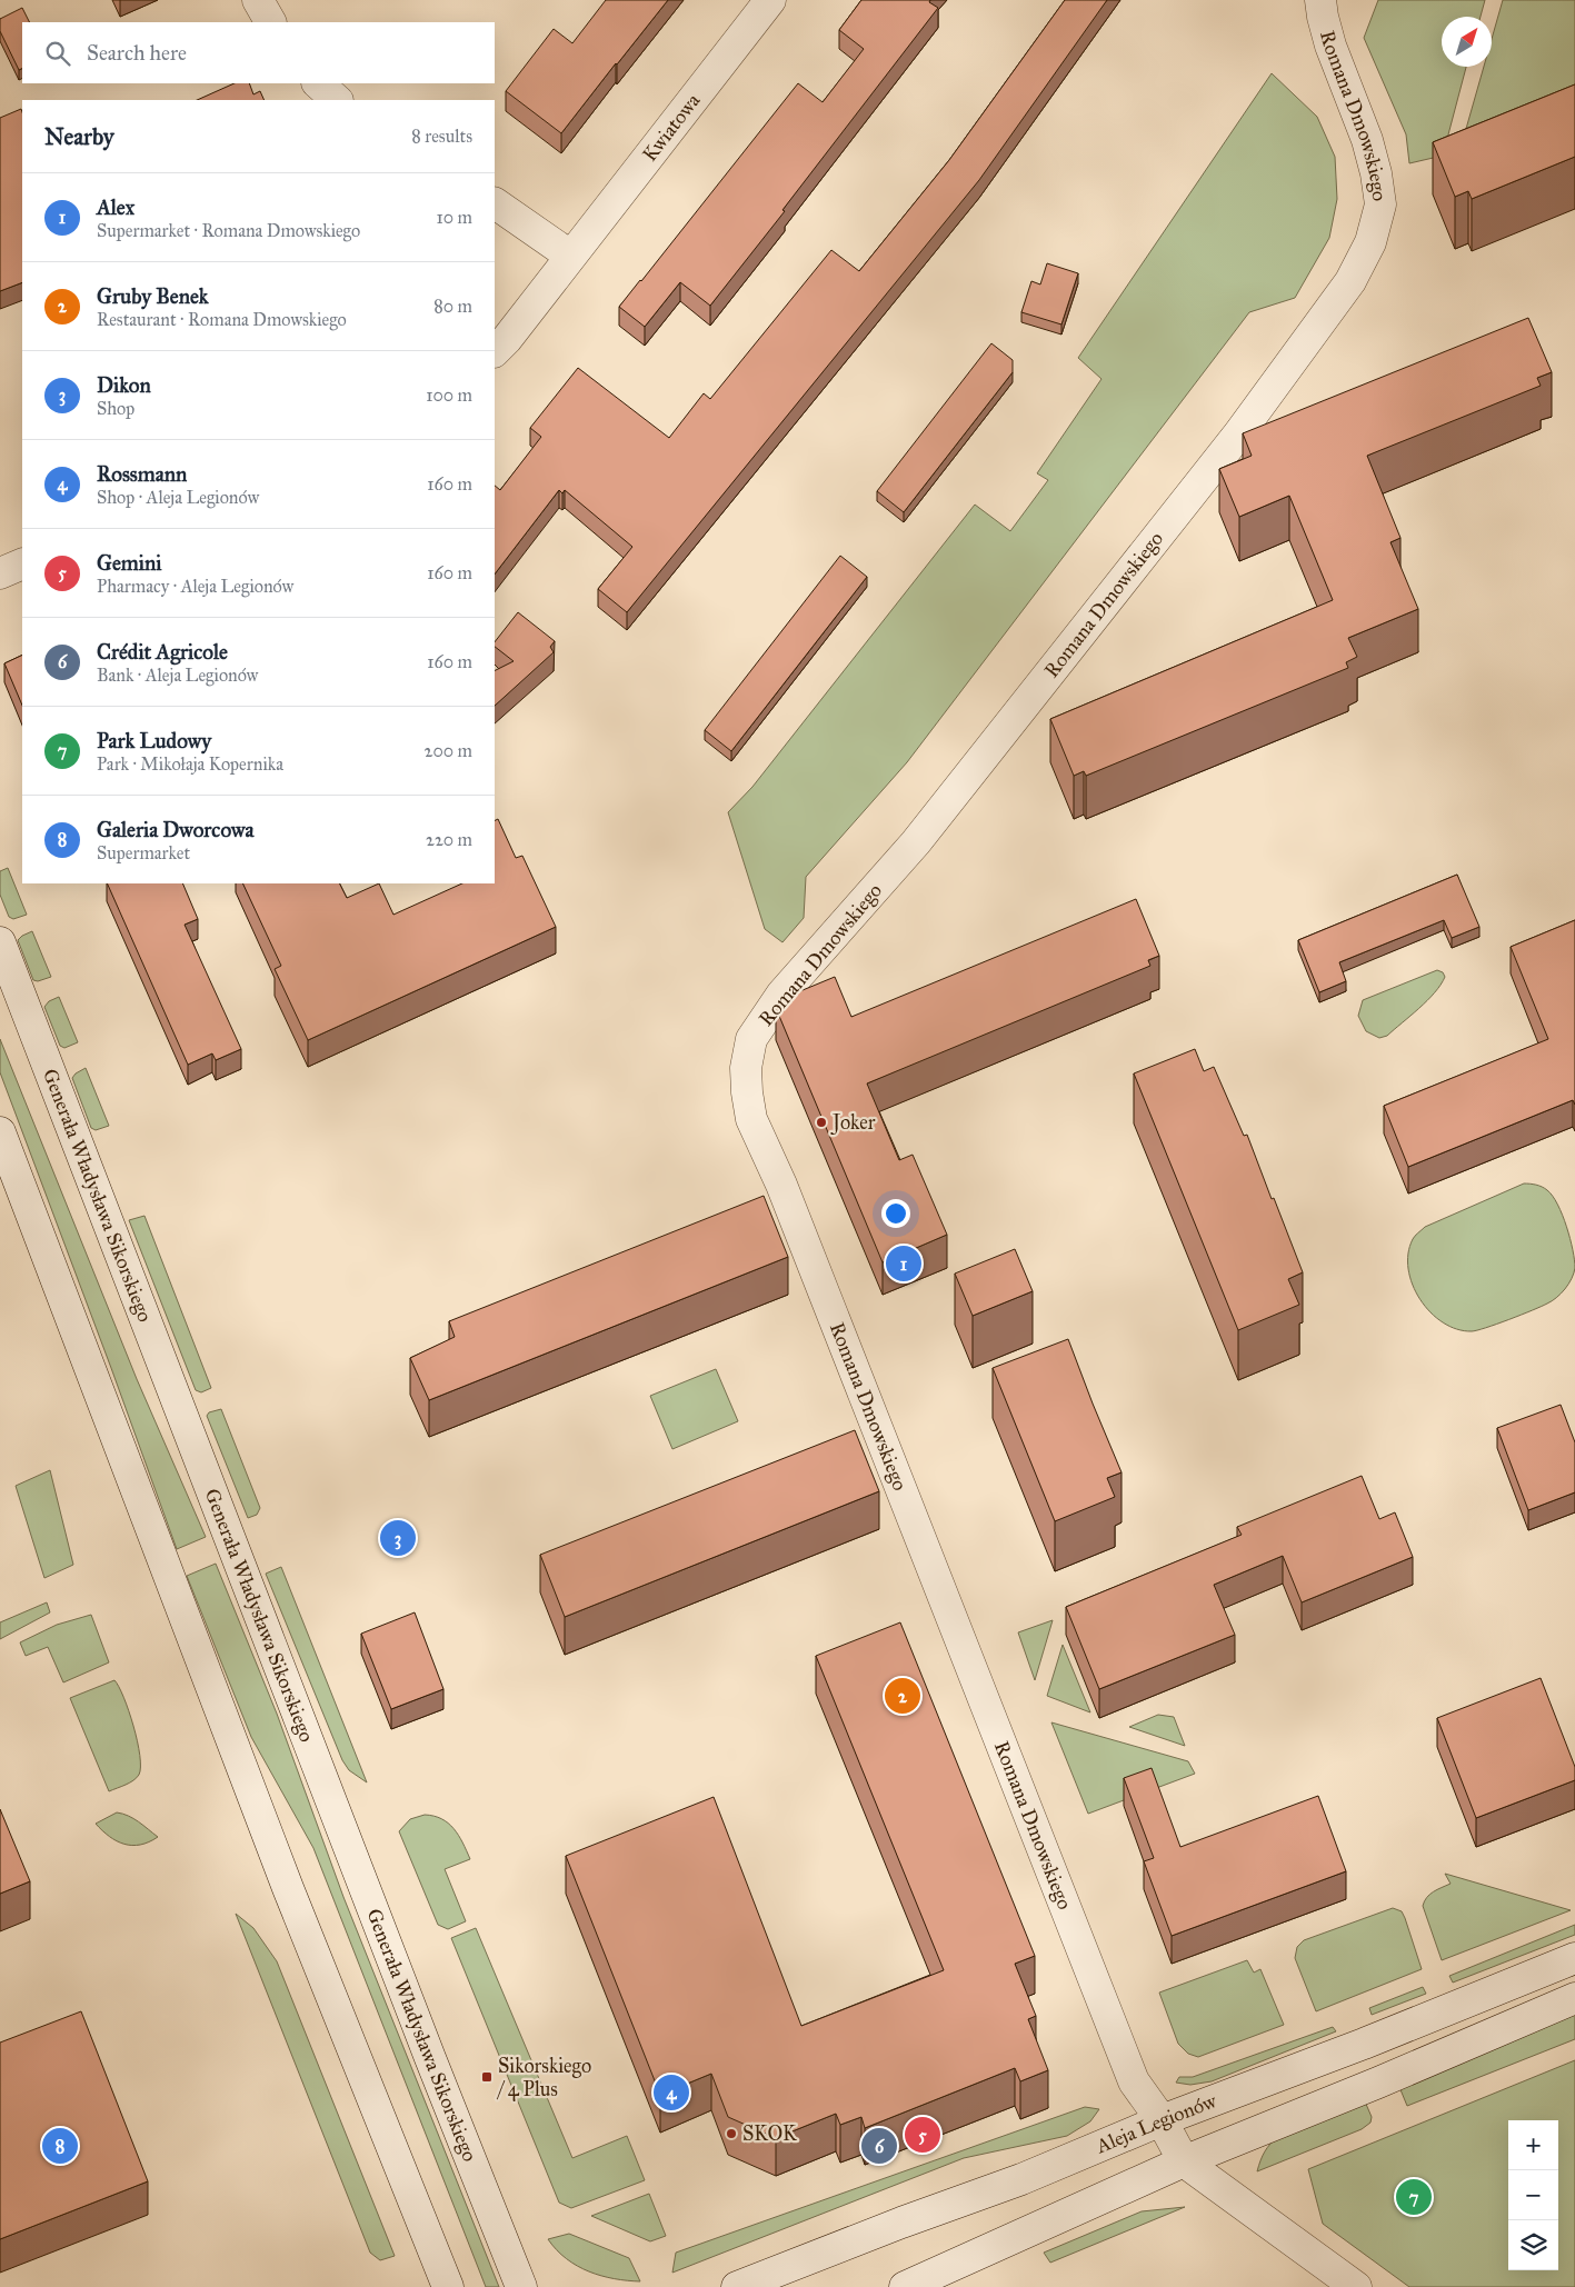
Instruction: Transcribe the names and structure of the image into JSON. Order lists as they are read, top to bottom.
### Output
{
  "streets": {
    "main road": [
      "Romana Dmowskiego",
      "Kwiatowa",
      "Generała Władysława Sikorskiego",
      "Aleja Legionów"
    ]
  },
  "crossings": [
    ["Romana Dmowskiego", "Aleja Legionów"]
  ],
  "places": {
    "other": ["Joker", "SKOK"],
    "transit": ["Sikorskiego / 4 Plus"]
  },
  "north": "top right",
  "page": {
    "search": "Search here",
    "heading": ["Nearby", "8 results"],
    "list": [
      {
        "mark": "1",
        "name": "Alex",
        "note": "Supermarket · Romana Dmowskiego",
        "value": "10 m"
      },
      {
        "mark": "2",
        "name": "Gruby Benek",
        "note": "Restaurant · Romana Dmowskiego",
        "value": "80 m"
      },
      {
        "mark": "3",
        "name": "Dikon",
        "note": "Shop",
        "value": "100 m"
      },
      {
        "mark": "4",
        "name": "Rossmann",
        "note": "Shop · Aleja Legionów",
        "value": "160 m"
      },
      {
        "mark": "5",
        "name": "Gemini",
        "note": "Pharmacy · Aleja Legionów",
        "value": "160 m"
      },
      {
        "mark": "6",
        "name": "Crédit Agricole",
        "note": "Bank · Aleja Legionów",
        "value": "160 m"
      },
      {
        "mark": "7",
        "name": "Park Ludowy",
        "note": "Park · Mikołaja Kopernika",
        "value": "200 m"
      },
      {
        "mark": "8",
        "name": "Galeria Dworcowa",
        "note": "Supermarket",
        "value": "220 m"
      }
    ],
    "pins": [
      "1",
      "3",
      "2",
      "4",
      "5",
      "6",
      "8",
      "7"
    ],
    "map_buttons": ["+", "−"]
  }
}
